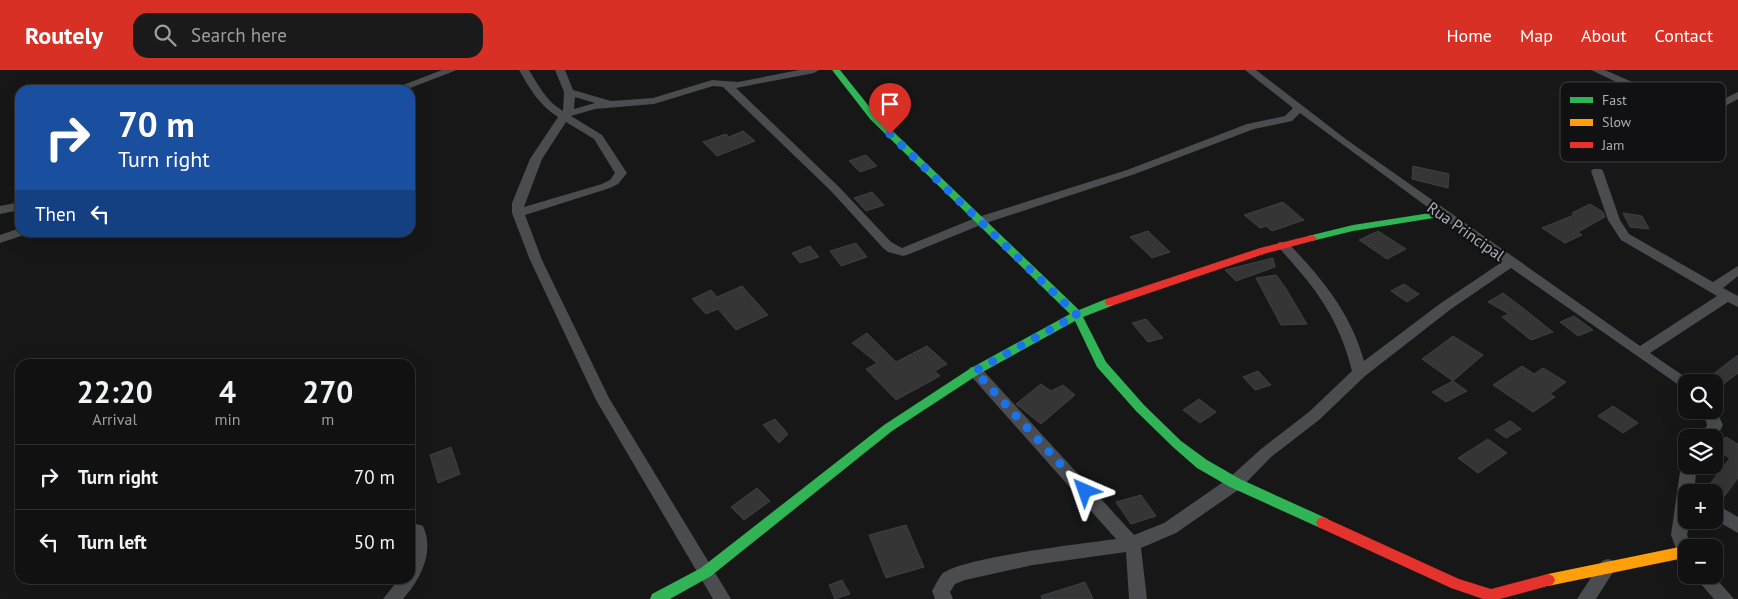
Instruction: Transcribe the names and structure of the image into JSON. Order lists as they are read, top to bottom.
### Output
{
  "streets": {
    "street": ["Rua Principal"]
  },
  "legend": ["Fast", "Slow", "Jam"],
  "page": {
    "header": "Routely",
    "search": "Search here",
    "nav": [
      "Home",
      "Map",
      "About",
      "Contact"
    ],
    "turn": ["70 m", "Turn right"],
    "then": "Then",
    "eta": [
      "22:20",
      "Arrival",
      "4",
      "min",
      "270",
      "m"
    ],
    "map_buttons": ["+", "−"],
    "list": [
      {
        "name": "Turn right",
        "value": "70 m"
      },
      {
        "name": "Turn left",
        "value": "50 m"
      }
    ]
  }
}
